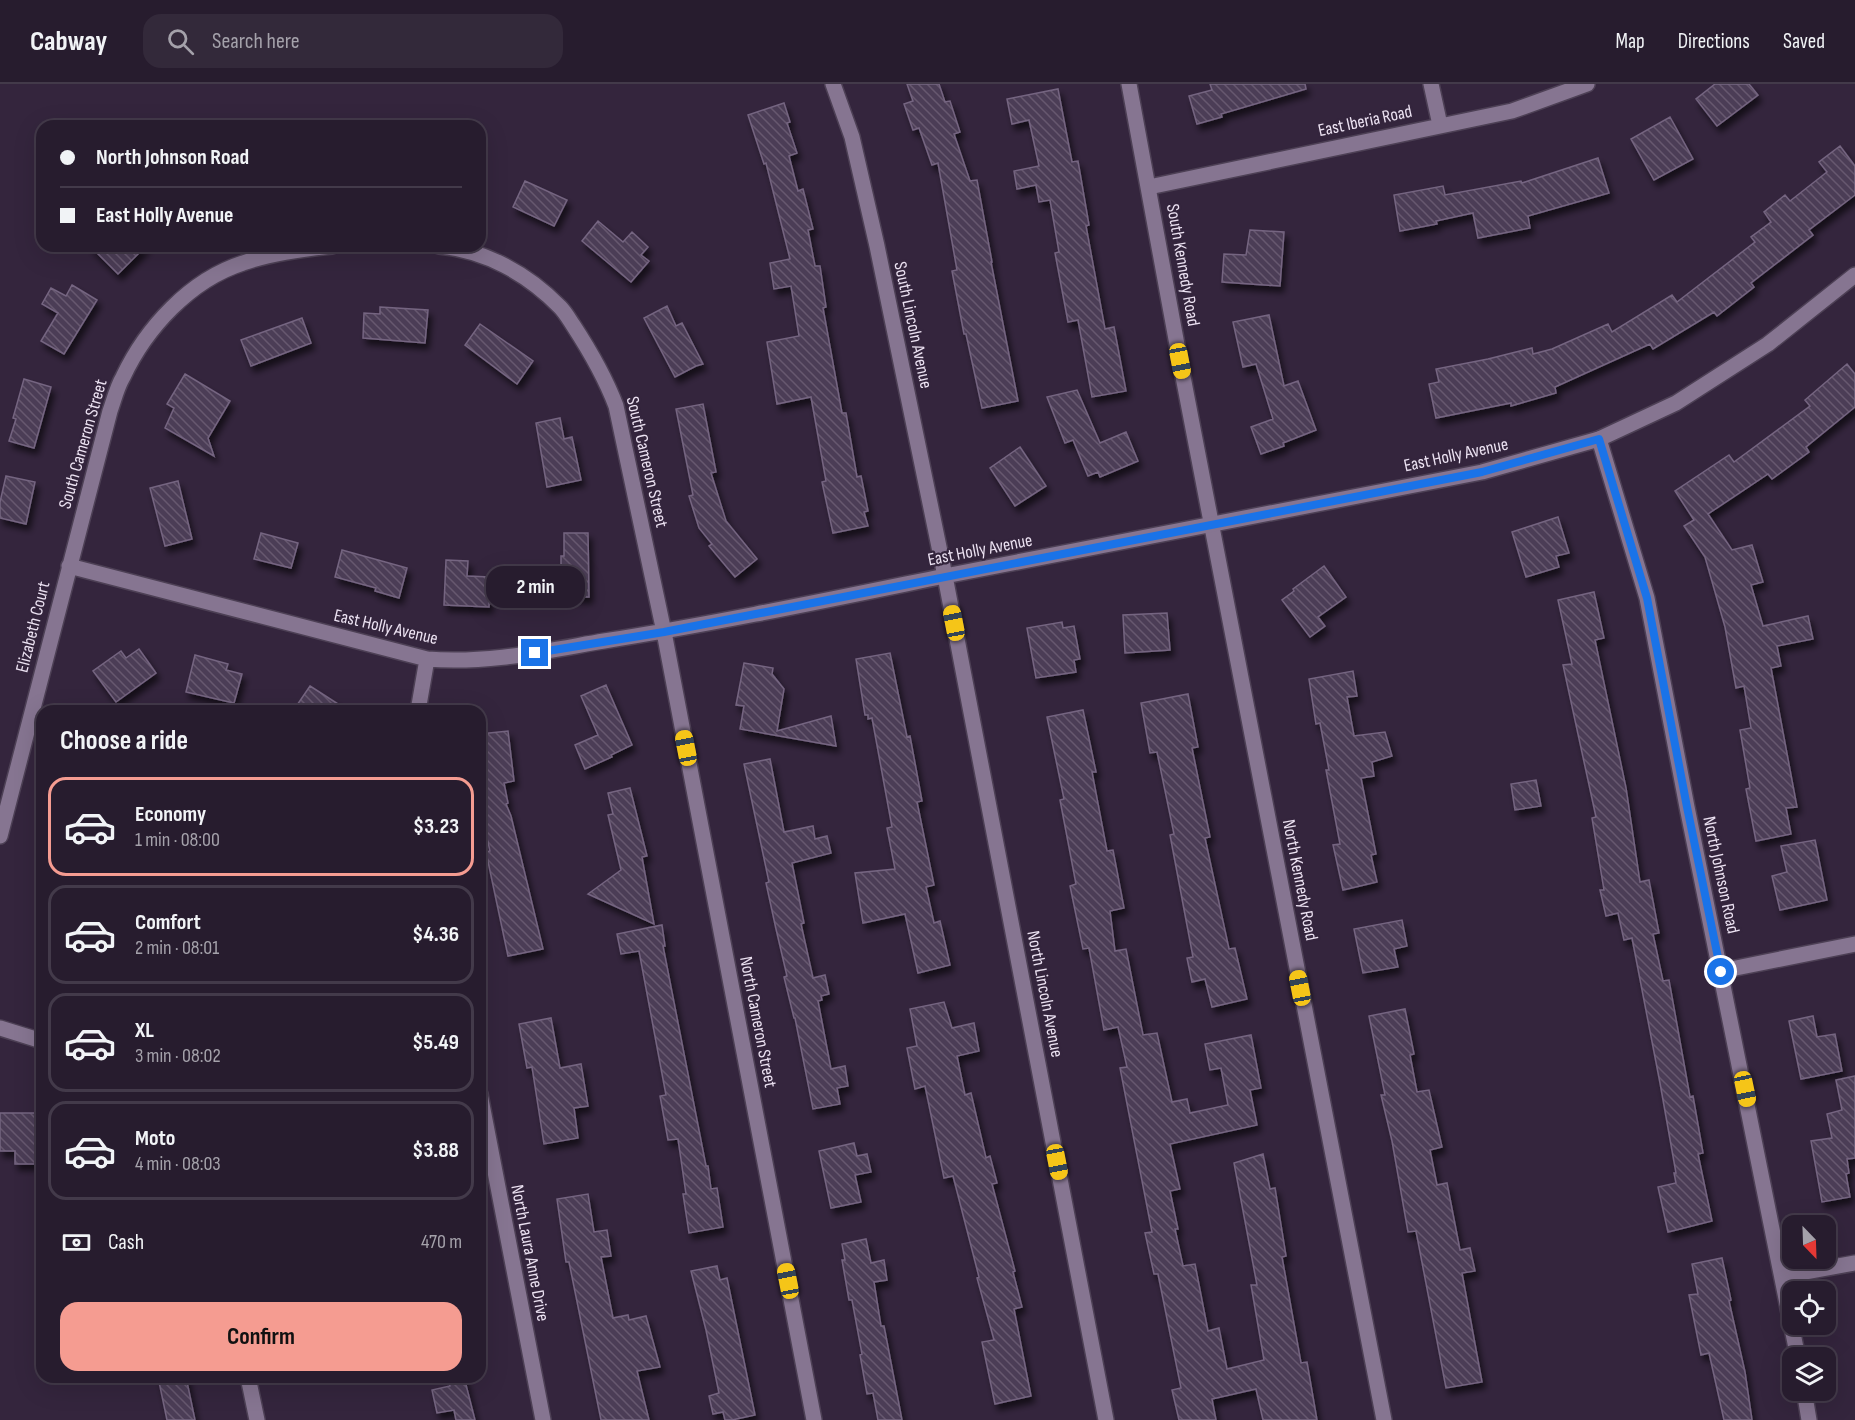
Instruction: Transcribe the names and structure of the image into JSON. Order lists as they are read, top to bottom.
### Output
{
  "streets": {
    "street": [
      "East Iberia Road",
      "South Kennedy Road",
      "South Lincoln Avenue",
      "South Cameron Street",
      "East Holly Avenue",
      "Elizabeth Court",
      "North Johnson Road",
      "North Kennedy Road",
      "North Lincoln Avenue",
      "North Cameron Street",
      "North Laura Anne Drive"
    ]
  },
  "crossings": [
    ["East Iberia Road", "South Kennedy Road"],
    ["South Kennedy Road", "East Holly Avenue"],
    ["South Kennedy Road", "North Kennedy Road"],
    ["South Lincoln Avenue", "East Holly Avenue"],
    ["South Lincoln Avenue", "North Lincoln Avenue"],
    ["South Cameron Street", "East Holly Avenue"],
    ["South Cameron Street", "Elizabeth Court"],
    ["South Cameron Street", "North Cameron Street"],
    ["East Holly Avenue", "Elizabeth Court"],
    ["East Holly Avenue", "North Johnson Road"],
    ["East Holly Avenue", "North Kennedy Road"],
    ["East Holly Avenue", "North Lincoln Avenue"],
    ["East Holly Avenue", "North Cameron Street"]
  ],
  "north": "bottom right",
  "page": {
    "header": "Cabway",
    "search": "Search here",
    "nav": ["Map", "Directions", "Saved"],
    "banner": ["North Johnson Road", "East Holly Avenue"],
    "bubble": "2 min",
    "heading": "Choose a ride",
    "list": [
      {
        "name": "Economy",
        "note": "1 min · 08:00",
        "value": "$3.23"
      },
      {
        "name": "Comfort",
        "note": "2 min · 08:01",
        "value": "$4.36"
      },
      {
        "name": "XL",
        "note": "3 min · 08:02",
        "value": "$5.49"
      },
      {
        "name": "Moto",
        "note": "4 min · 08:03",
        "value": "$3.88"
      }
    ],
    "pay": ["Cash", "470 m"],
    "buttons": "Confirm"
  }
}
